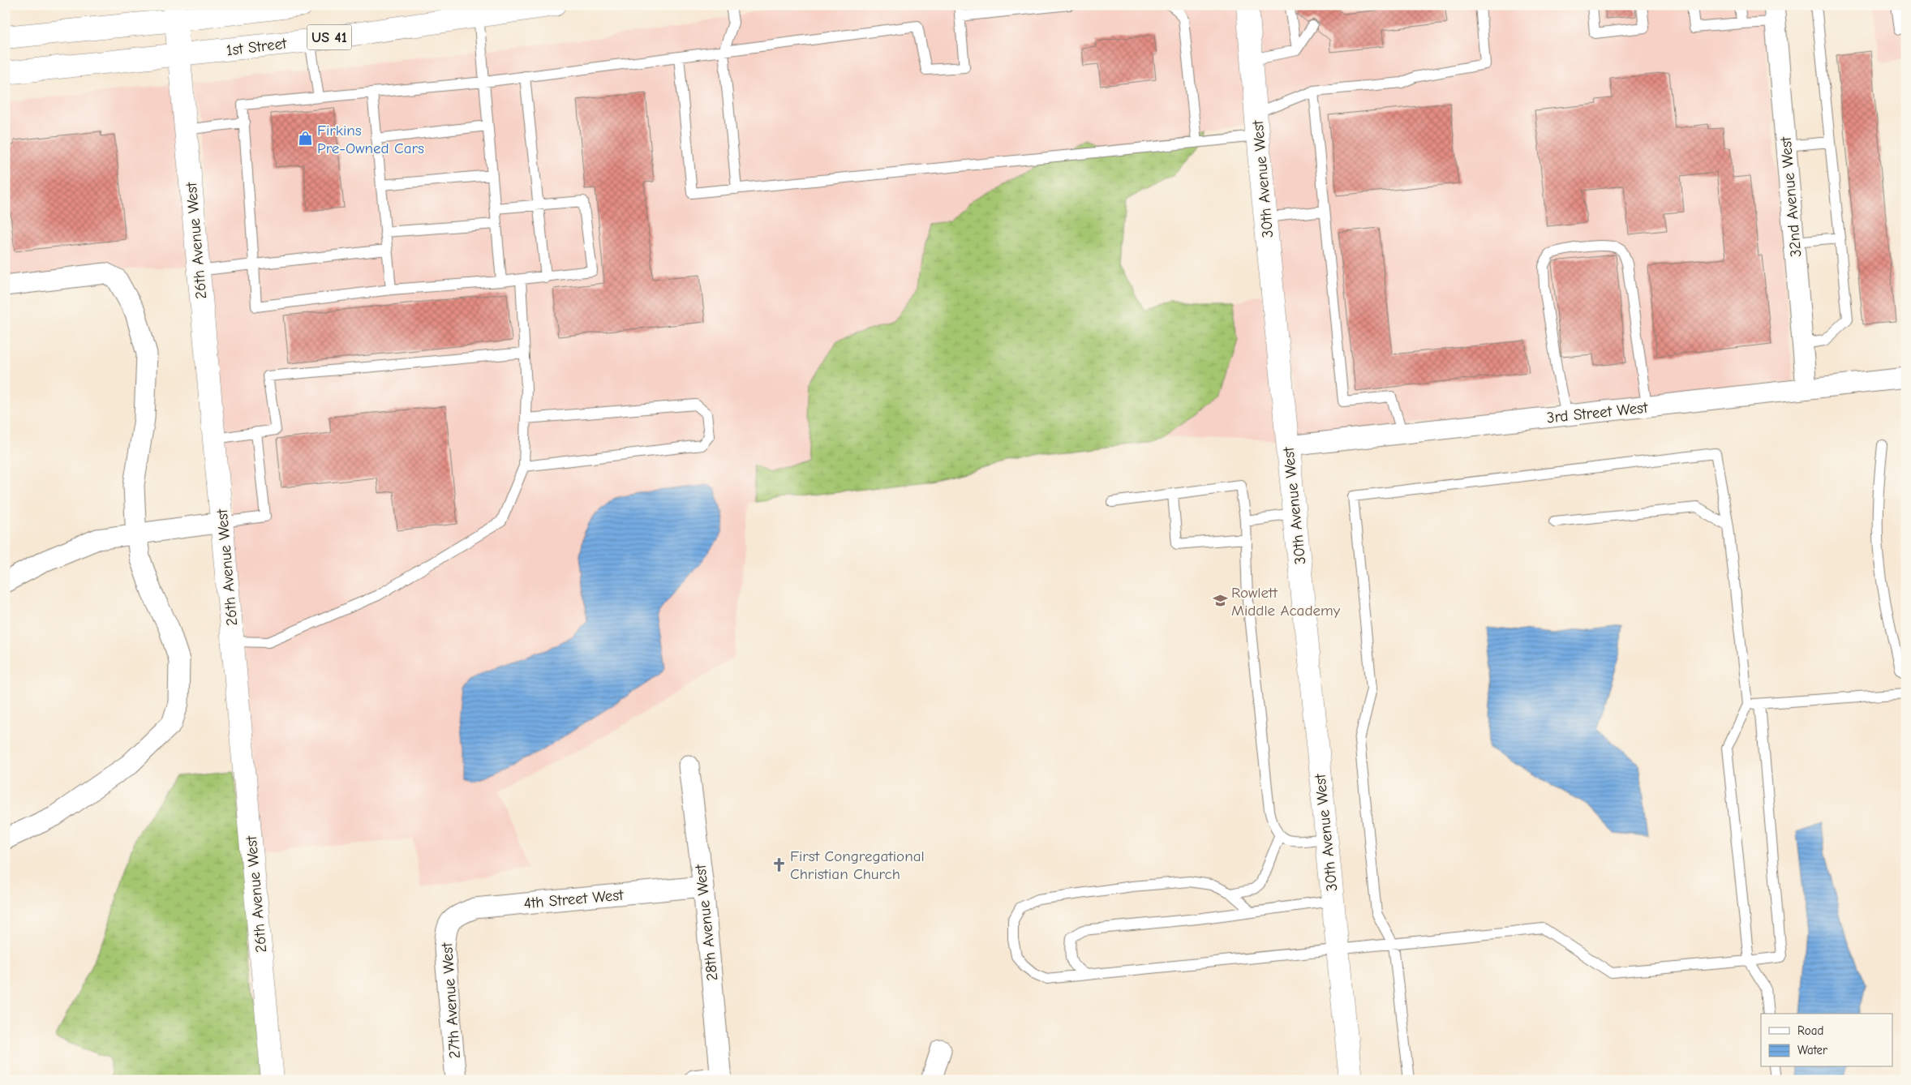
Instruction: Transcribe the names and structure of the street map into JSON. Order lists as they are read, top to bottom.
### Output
{
  "streets": {
    "street": [
      "US 41",
      "1st Street",
      "30th Avenue West",
      "32nd Avenue West",
      "26th Avenue West",
      "3rd Street West",
      "4th Street West",
      "28th Avenue West",
      "27th Avenue West"
    ]
  },
  "crossings": [
    ["US 41", "26th Avenue West"],
    ["1st Street", "26th Avenue West"],
    ["30th Avenue West", "3rd Street West"],
    ["32nd Avenue West", "3rd Street West"],
    ["4th Street West", "28th Avenue West"],
    ["4th Street West", "27th Avenue West"]
  ],
  "places": {
    "shop": ["Firkins Pre-Owned Cars"],
    "school or university": ["Rowlett Middle Academy"],
    "church": ["First Congregational Christian Church"]
  },
  "legend": ["Road", "Water"]
}
